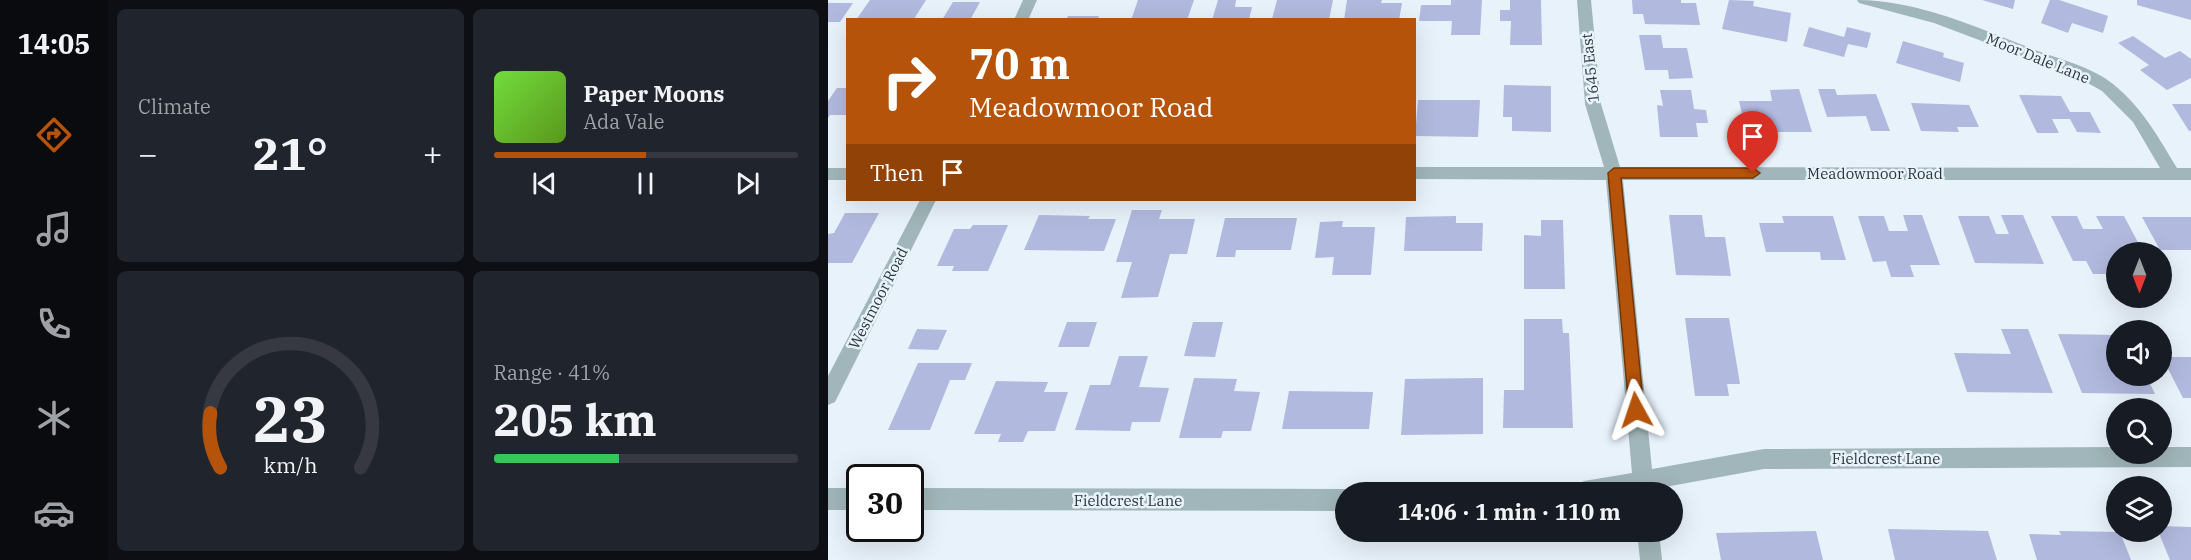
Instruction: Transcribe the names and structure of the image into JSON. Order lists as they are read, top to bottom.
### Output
{
  "streets": {
    "street": [
      "Moor Dale Lane",
      "1645 East",
      "Meadowmoor Road",
      "Westmoor Road",
      "Fieldcrest Lane"
    ]
  },
  "crossings": [
    ["Moor Dale Lane", "Meadowmoor Road"],
    ["1645 East", "Meadowmoor Road"]
  ],
  "north": "bottom",
  "page": {
    "tabs": "14:05",
    "tile": [
      "Climate",
      ["Range · 41%", "205 km"]
    ],
    "turn": ["70 m", "Meadowmoor Road"],
    "song": ["Paper Moons", "Ada Vale"],
    "heat": ["−", "21°", "+"],
    "then": "Then",
    "limit": "30",
    "trip": "14:06 · 1 min · 110 m",
    "gauge": ["23", "km/h"]
  }
}
